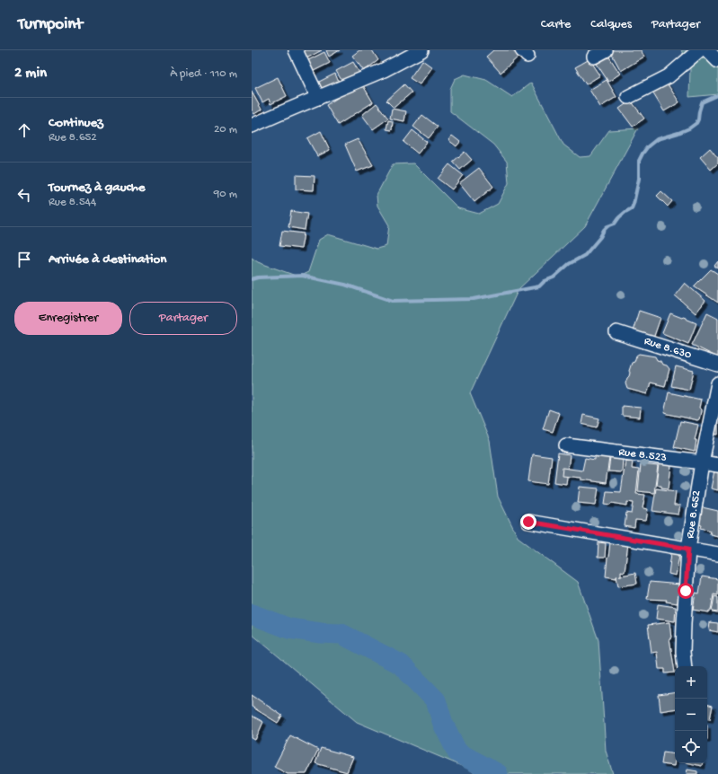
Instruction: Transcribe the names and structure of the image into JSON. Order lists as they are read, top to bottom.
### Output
{
  "streets": {
    "street": ["Rue 8.630", "Rue 8.523", "Rue 8.652"]
  },
  "crossings": [
    ["Rue 8.523", "Rue 8.652"]
  ],
  "page": {
    "header": "Turnpoint",
    "nav": ["Carte", "Calques", "Partager"],
    "heading": ["2 min", "À pied · 110 m"],
    "list": [
      ["Continuez", "Rue 8.652", "20 m"],
      ["Tournez à gauche", "Rue 8.544", "90 m"],
      "Arrivée à destination"
    ],
    "buttons": ["Enregistrer", "Partager"],
    "map_buttons": ["+", "−"]
  }
}
